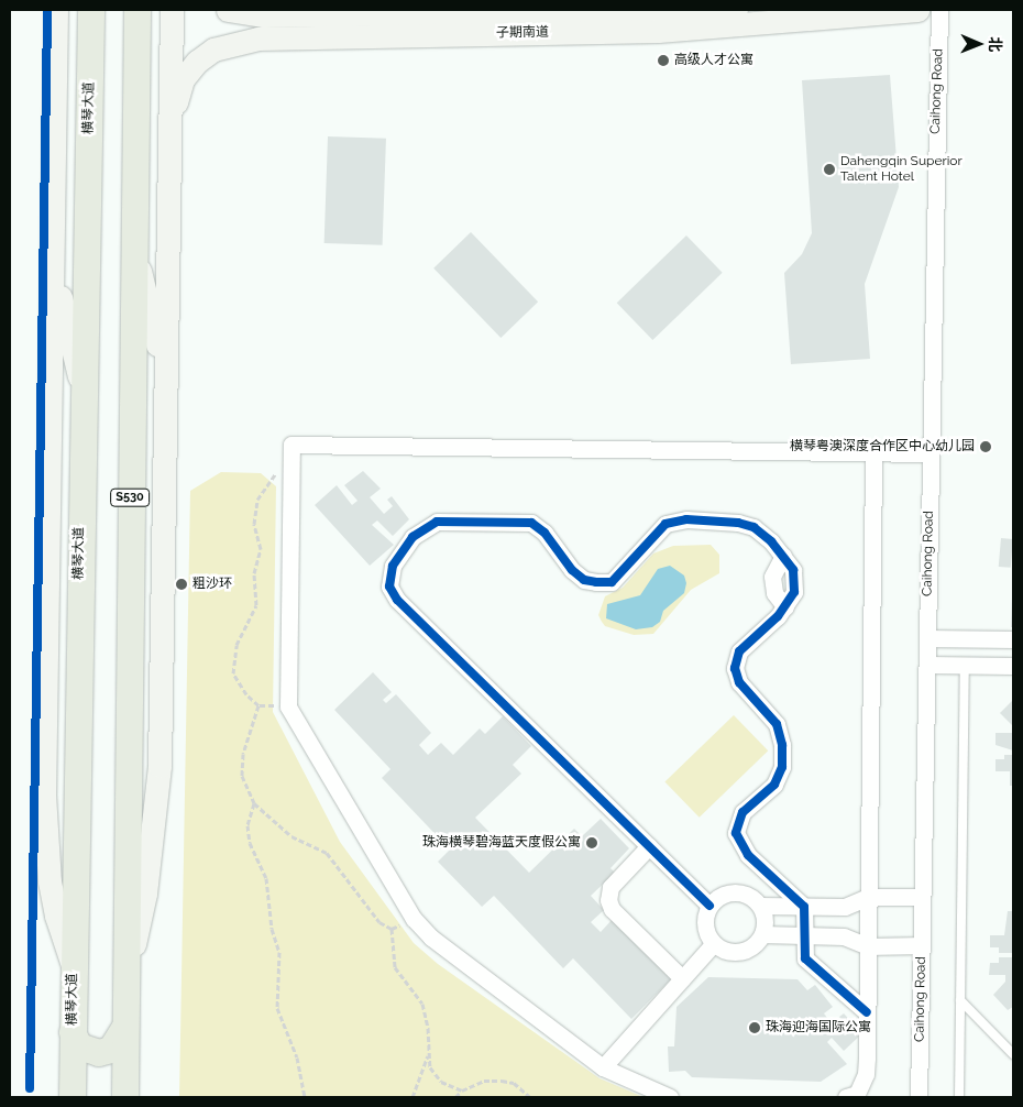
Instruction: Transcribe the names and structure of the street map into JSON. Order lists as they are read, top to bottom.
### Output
{
  "streets": {
    "main road": ["子期南道", "横琴大道", "S530"],
    "street": ["Caihong Road"]
  },
  "places": [
    "高级人才公寓",
    "Dahengqin Superior Talent Hotel",
    "横琴粤澳深度合作区中心幼儿园",
    "粗沙环",
    "珠海横琴碧海蓝天度假公寓",
    "珠海迎海国际公寓"
  ],
  "north": "right"
}
